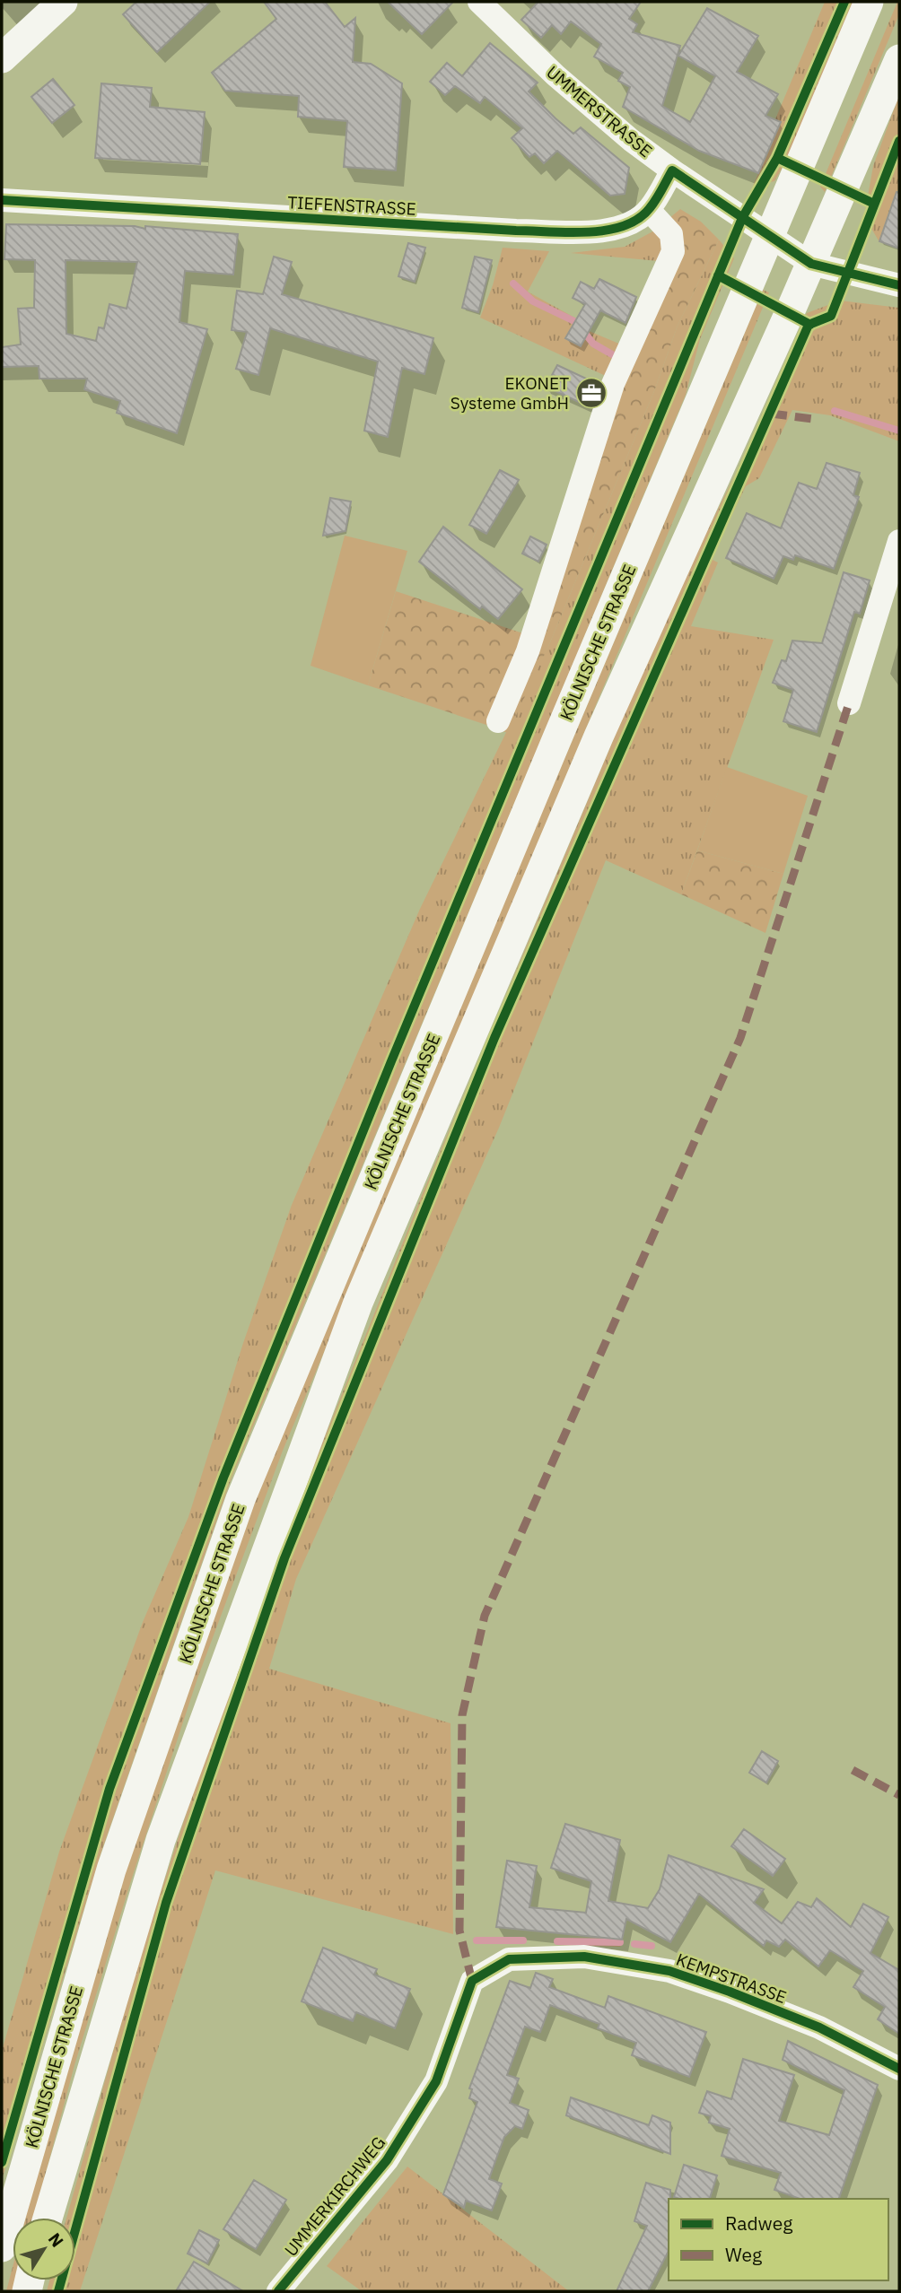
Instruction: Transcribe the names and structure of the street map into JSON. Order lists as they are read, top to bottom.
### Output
{
  "streets": {
    "main road": ["KÖLNISCHE STRASSE"],
    "street": [
      "UMMERSTRASSE",
      "TIEFENSTRASSE",
      "KEMPSTRASSE",
      "UMMERKIRCHWEG"
    ]
  },
  "crossings": [
    ["UMMERSTRASSE", "TIEFENSTRASSE"],
    ["UMMERSTRASSE", "KÖLNISCHE STRASSE"],
    ["KEMPSTRASSE", "UMMERKIRCHWEG"]
  ],
  "places": {
    "office": ["EKONET Systeme GmbH"]
  },
  "legend": ["Radweg", "Weg"],
  "north": "top right"
}
